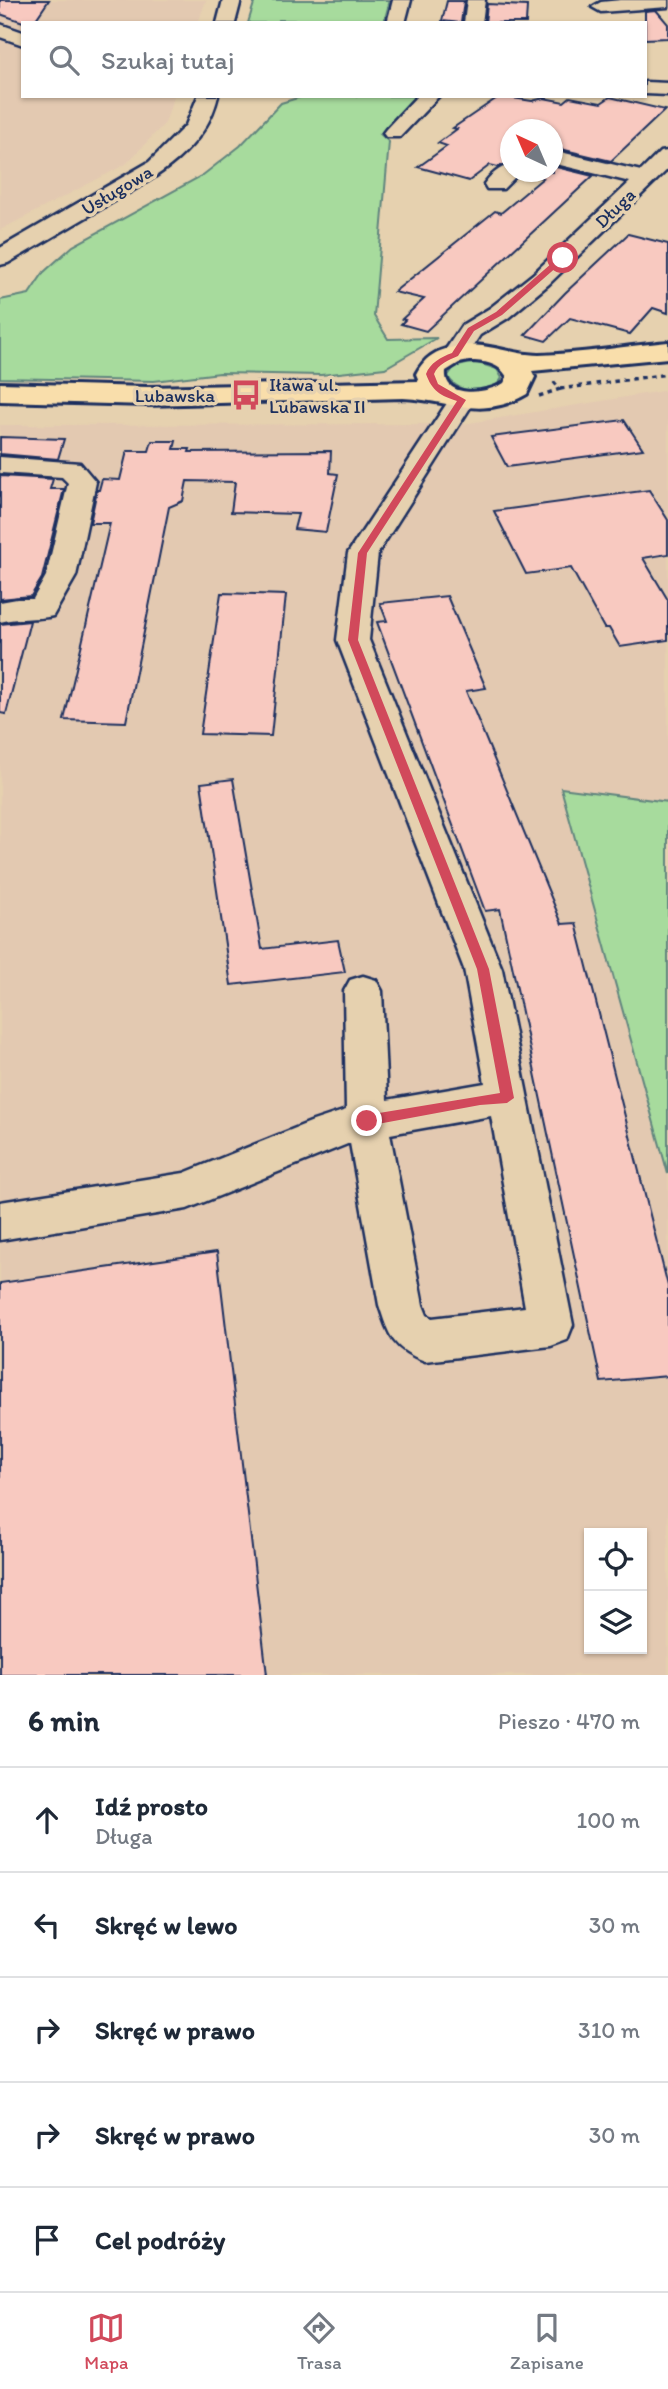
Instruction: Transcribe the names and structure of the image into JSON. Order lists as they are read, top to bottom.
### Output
{
  "streets": {
    "main road": ["Lubawska"],
    "street": ["Usługowa", "Długa"]
  },
  "crossings": [
    ["Długa", "Lubawska"]
  ],
  "places": {
    "bus stop": ["Iława ul. Lubawska II"]
  },
  "north": "top left",
  "page": {
    "search": "Szukaj tutaj",
    "heading": ["6 min", "Pieszo · 470 m"],
    "list": [
      ["Idź prosto", "Długa", "100 m"],
      ["Skręć w lewo", "30 m"],
      ["Skręć w prawo", "310 m"],
      ["Skręć w prawo", "30 m"],
      "Cel podróży"
    ],
    "nav": ["Mapa", "Trasa", "Zapisane"]
  }
}
